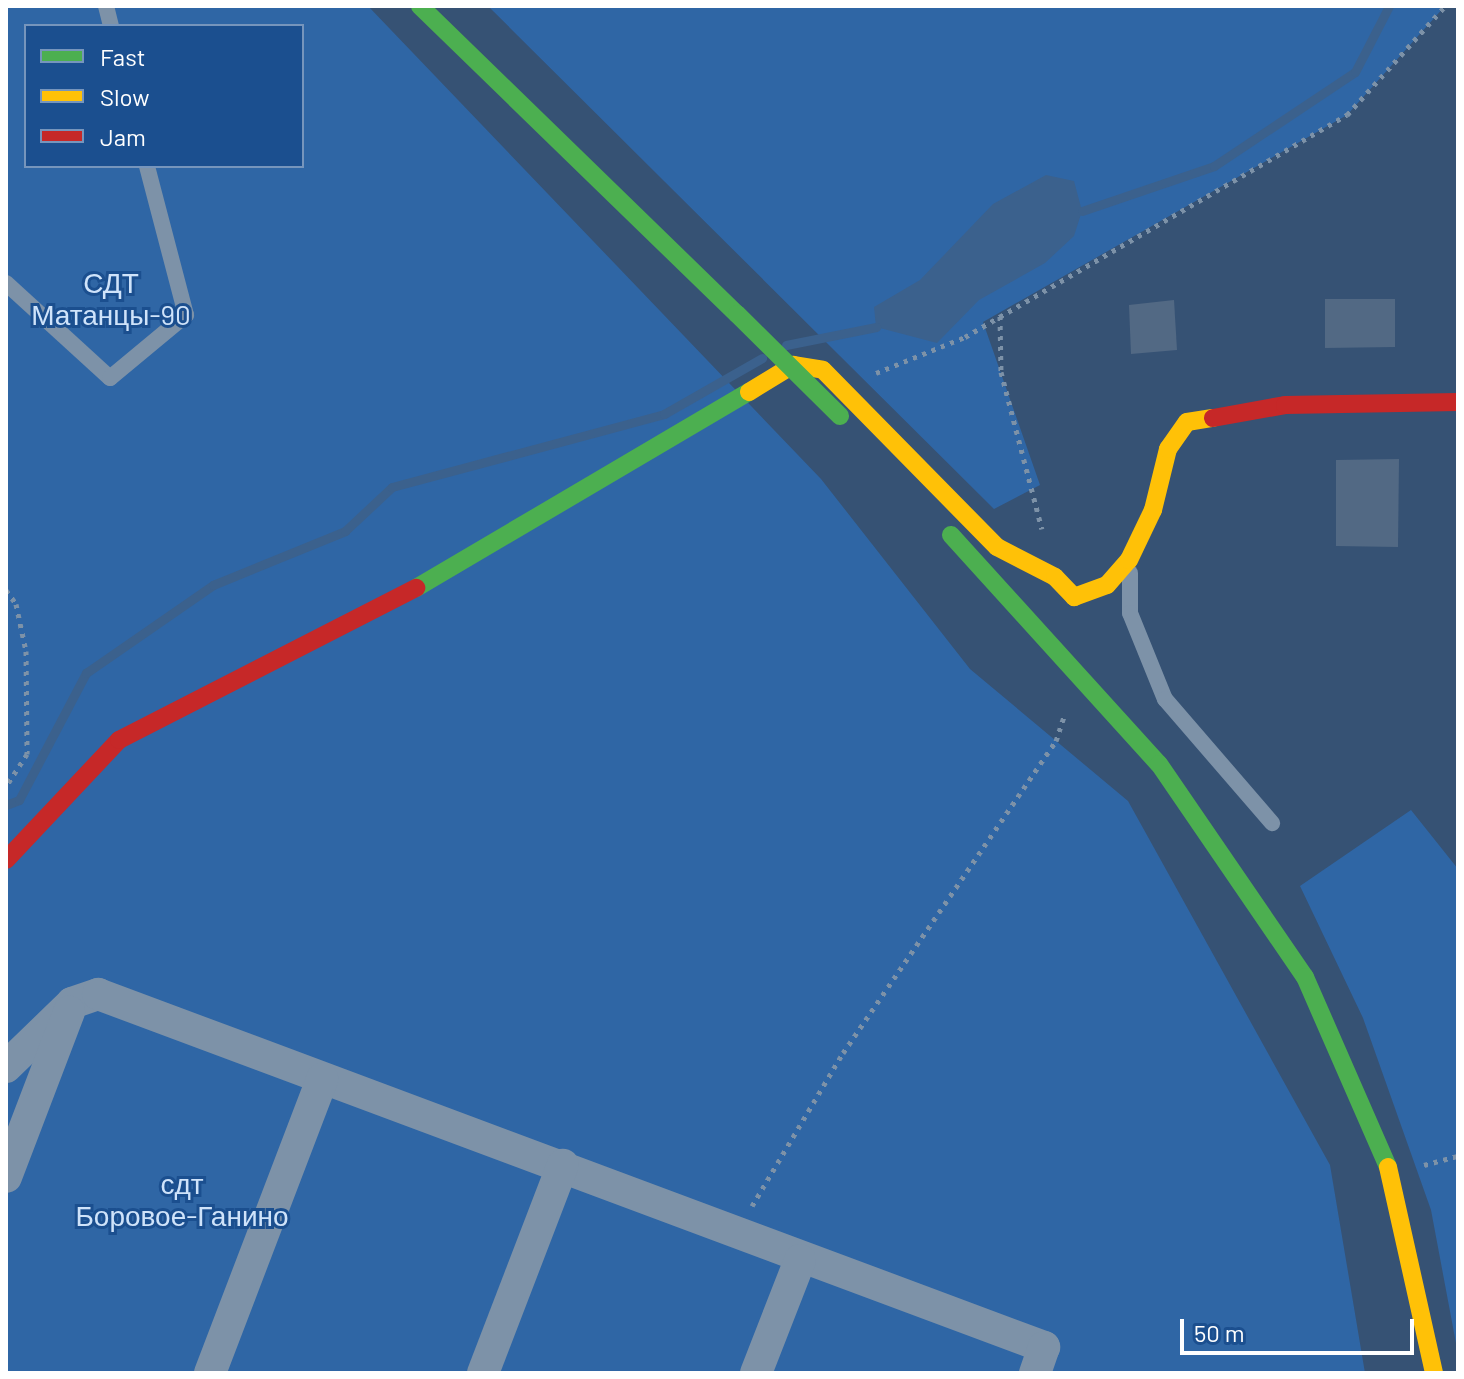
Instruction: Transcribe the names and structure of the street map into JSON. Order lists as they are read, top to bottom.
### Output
{
  "parks": ["СДТ Матанцы-90", "сдт Боровое-Ганино"],
  "legend": ["Fast", "Slow", "Jam"],
  "scale_bar": "50 m"
}
